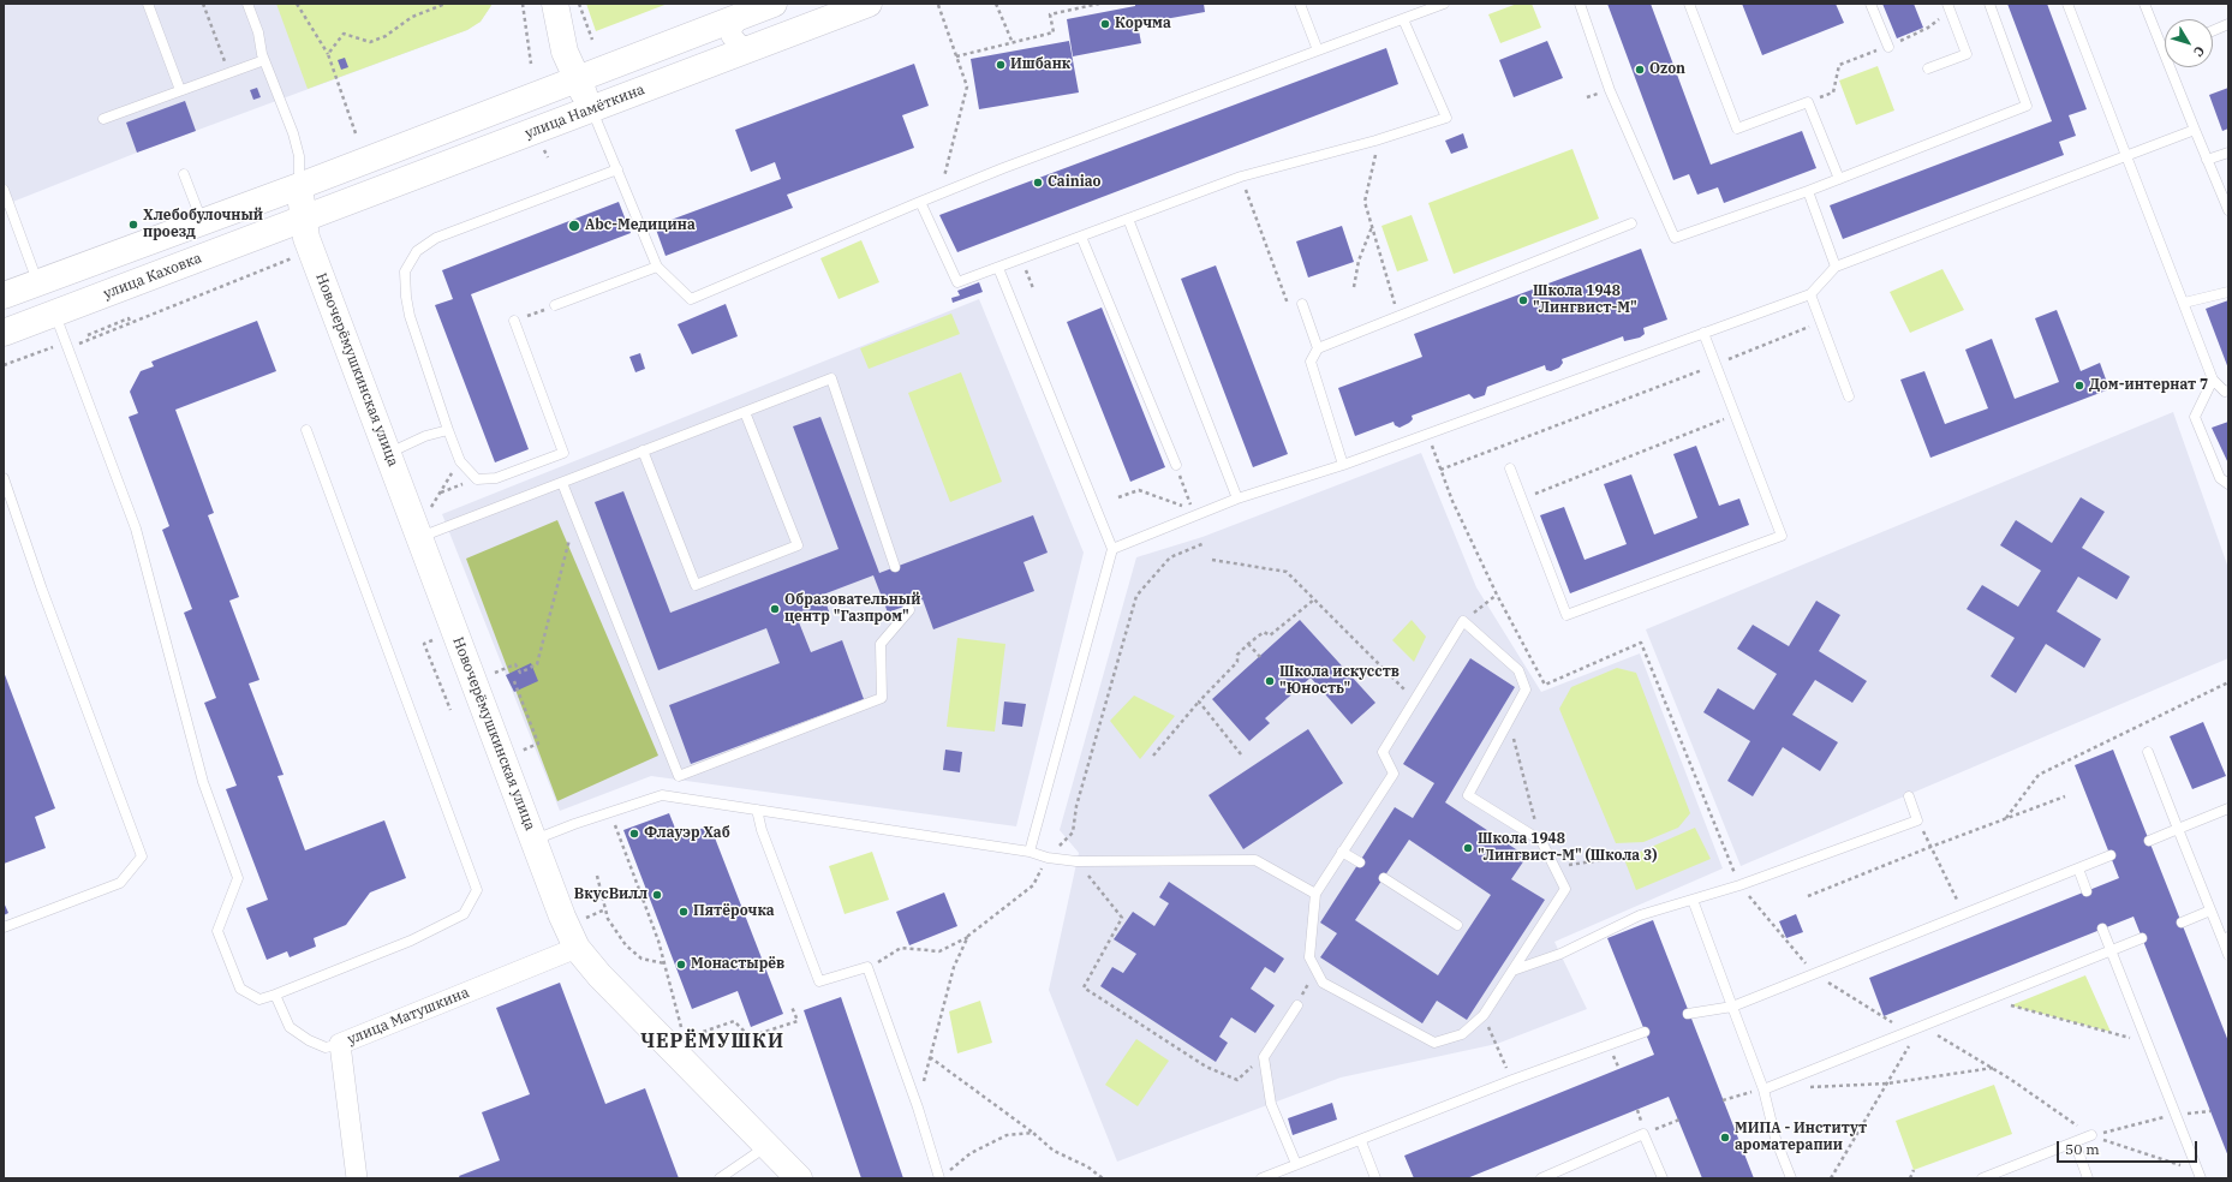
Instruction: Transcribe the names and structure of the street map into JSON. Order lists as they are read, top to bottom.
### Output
{
  "streets": {
    "main road": ["улица Намёткина", "улица Каховка", "Новочерёмушкинская улица"],
    "street": ["улица Матушкина"]
  },
  "crossings": [
    ["улица Намёткина", "улица Каховка"],
    ["улица Намёткина", "Новочерёмушкинская улица"],
    ["улица Каховка", "Новочерёмушкинская улица"],
    ["Новочерёмушкинская улица", "улица Матушкина"]
  ],
  "districts": ["ЧЕРЁМУШКИ"],
  "places": [
    "Корчма",
    "Ишбанк",
    "Ozon",
    "Cainiao",
    "Хлебобулочный проезд",
    "Abc-Медицина",
    "Школа 1948 \"Лингвист-М\"",
    "Дом-интернат 7",
    "Образовательный центр \"Газпром\"",
    "Школа искусств \"Юность\"",
    "Флауэр Хаб",
    "Школа 1948 \"Лингвист-М\" (Школа 3)",
    "ВкусВилл",
    "Пятёрочка",
    "Монастырёв",
    "МИПА - Институт ароматерапии"
  ],
  "scale_bar": "50 m",
  "north": "bottom right"
}
